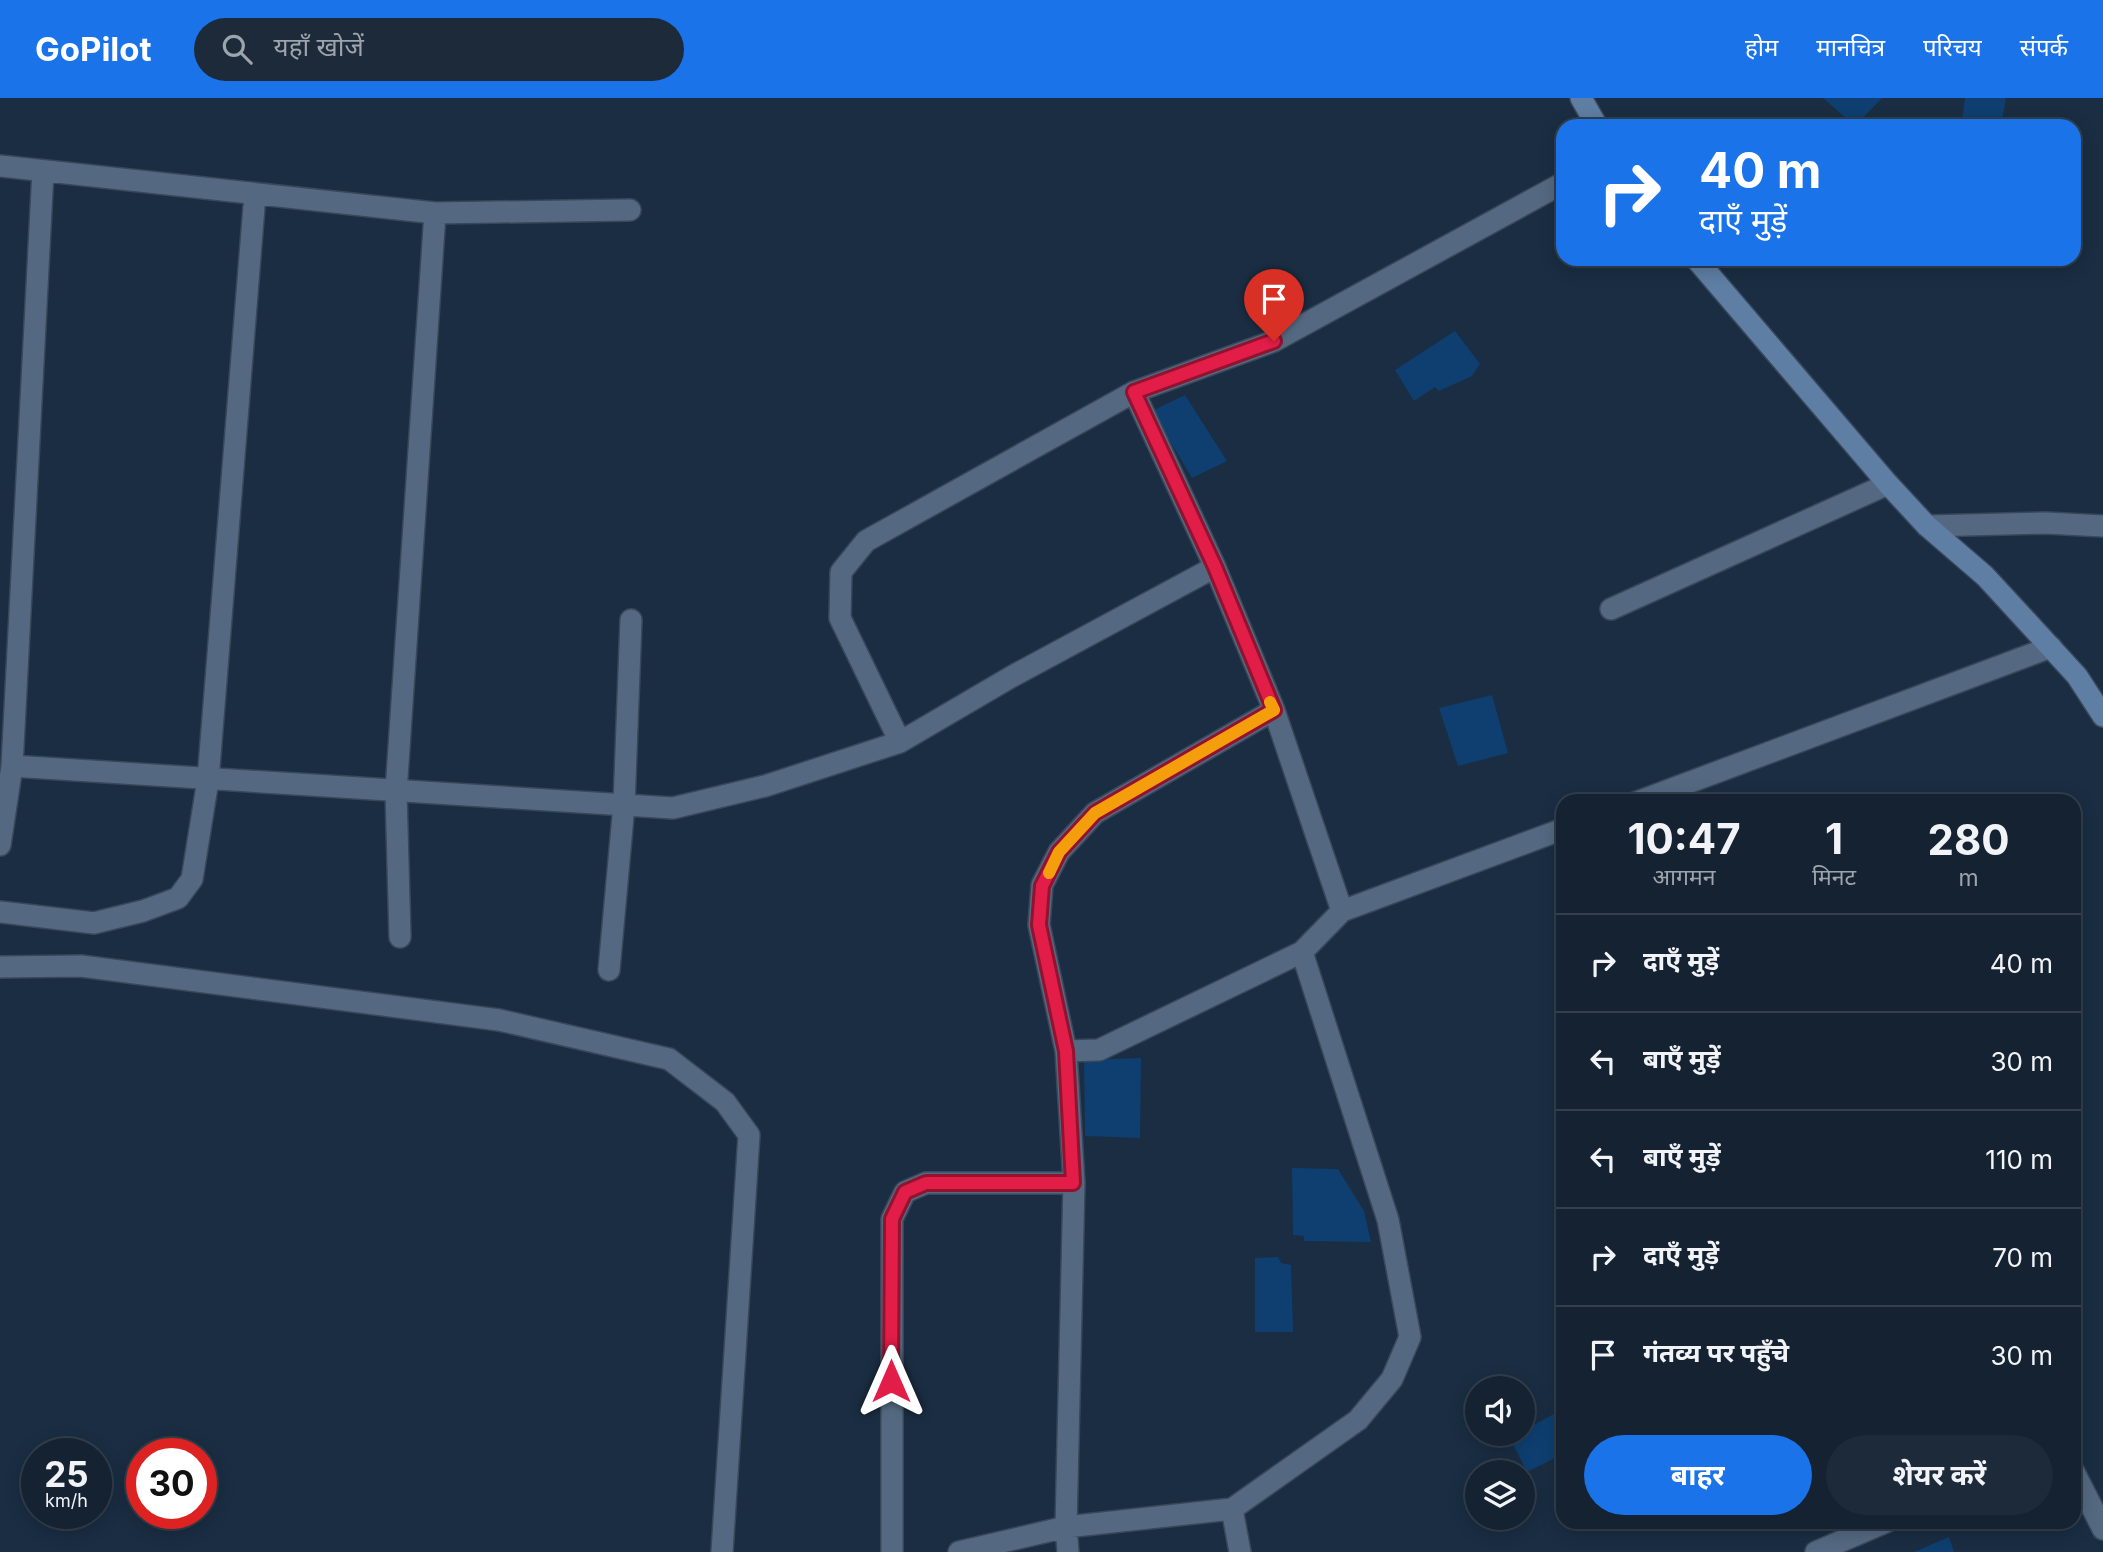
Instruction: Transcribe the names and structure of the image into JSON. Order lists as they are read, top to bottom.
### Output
{
  "page": {
    "header": "GoPilot",
    "search": "यहाँ खोजें",
    "nav": [
      "होम",
      "मानचित्र",
      "परिचय",
      "संपर्क"
    ],
    "turn": ["40 m", "दाएँ मुड़ें"],
    "eta": [
      "10:47",
      "आगमन",
      "1",
      "मिनट",
      "280",
      "m"
    ],
    "list": [
      {
        "name": "दाएँ मुड़ें",
        "value": "40 m"
      },
      {
        "name": "बाएँ मुड़ें",
        "value": "30 m"
      },
      {
        "name": "बाएँ मुड़ें",
        "value": "110 m"
      },
      {
        "name": "दाएँ मुड़ें",
        "value": "70 m"
      },
      {
        "name": "गंतव्य पर पहुँचे",
        "value": "30 m"
      }
    ],
    "buttons": ["बाहर", "शेयर करें"],
    "speed": "25 km/h",
    "limit": "30"
  }
}
